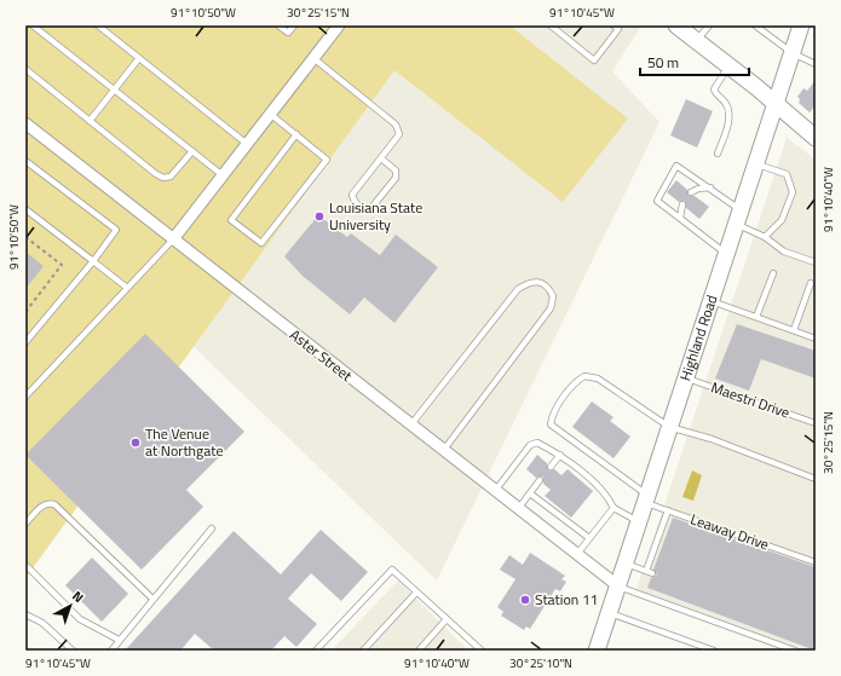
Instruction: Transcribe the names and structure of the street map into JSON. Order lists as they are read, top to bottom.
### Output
{
  "streets": {
    "street": ["Highland Road", "Aster Street"],
    "lane": ["Maestri Drive", "Leaway Drive"]
  },
  "crossings": [
    ["Highland Road", "Aster Street"],
    ["Highland Road", "Maestri Drive"],
    ["Highland Road", "Leaway Drive"]
  ],
  "places": ["Louisiana State University", "The Venue at Northgate", "Station 11"],
  "scale_bar": "50 m",
  "north": "top right",
  "coordinates": [
    "91°10'50\"W",
    "30°25'15\"N",
    "91°10'45\"W",
    "91°10'40\"W",
    "30°25'10\"N"
  ]
}
